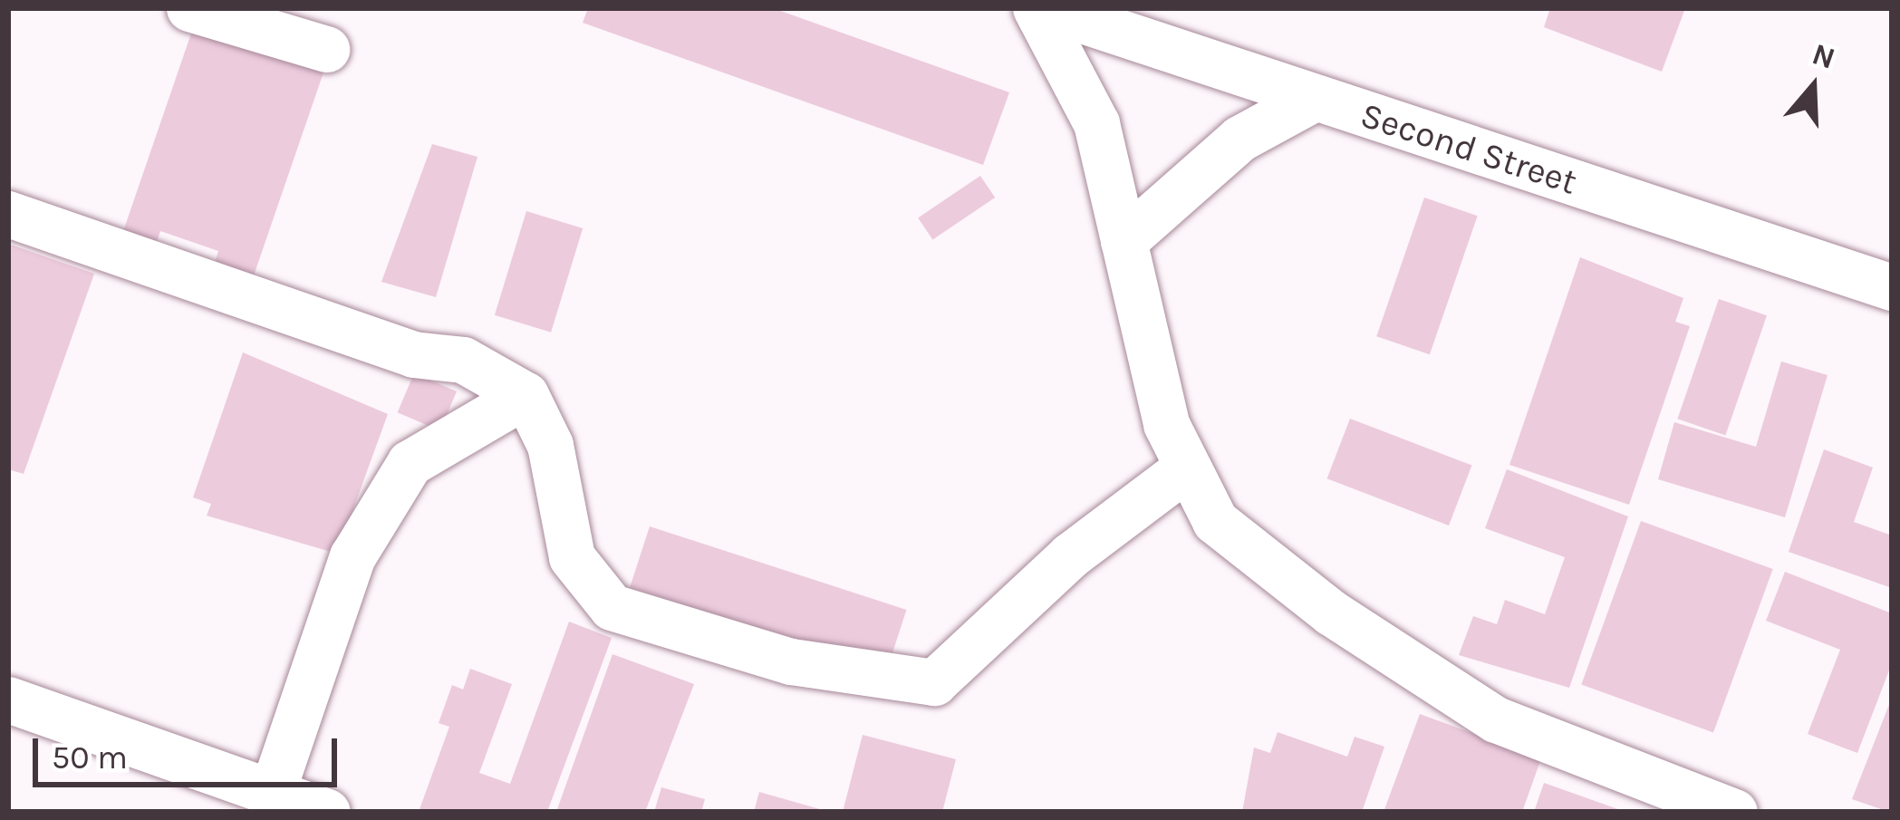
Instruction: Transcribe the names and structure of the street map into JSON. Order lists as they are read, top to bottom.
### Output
{
  "streets": {
    "street": ["Second Street"]
  },
  "scale_bar": "50 m",
  "north": "top"
}
